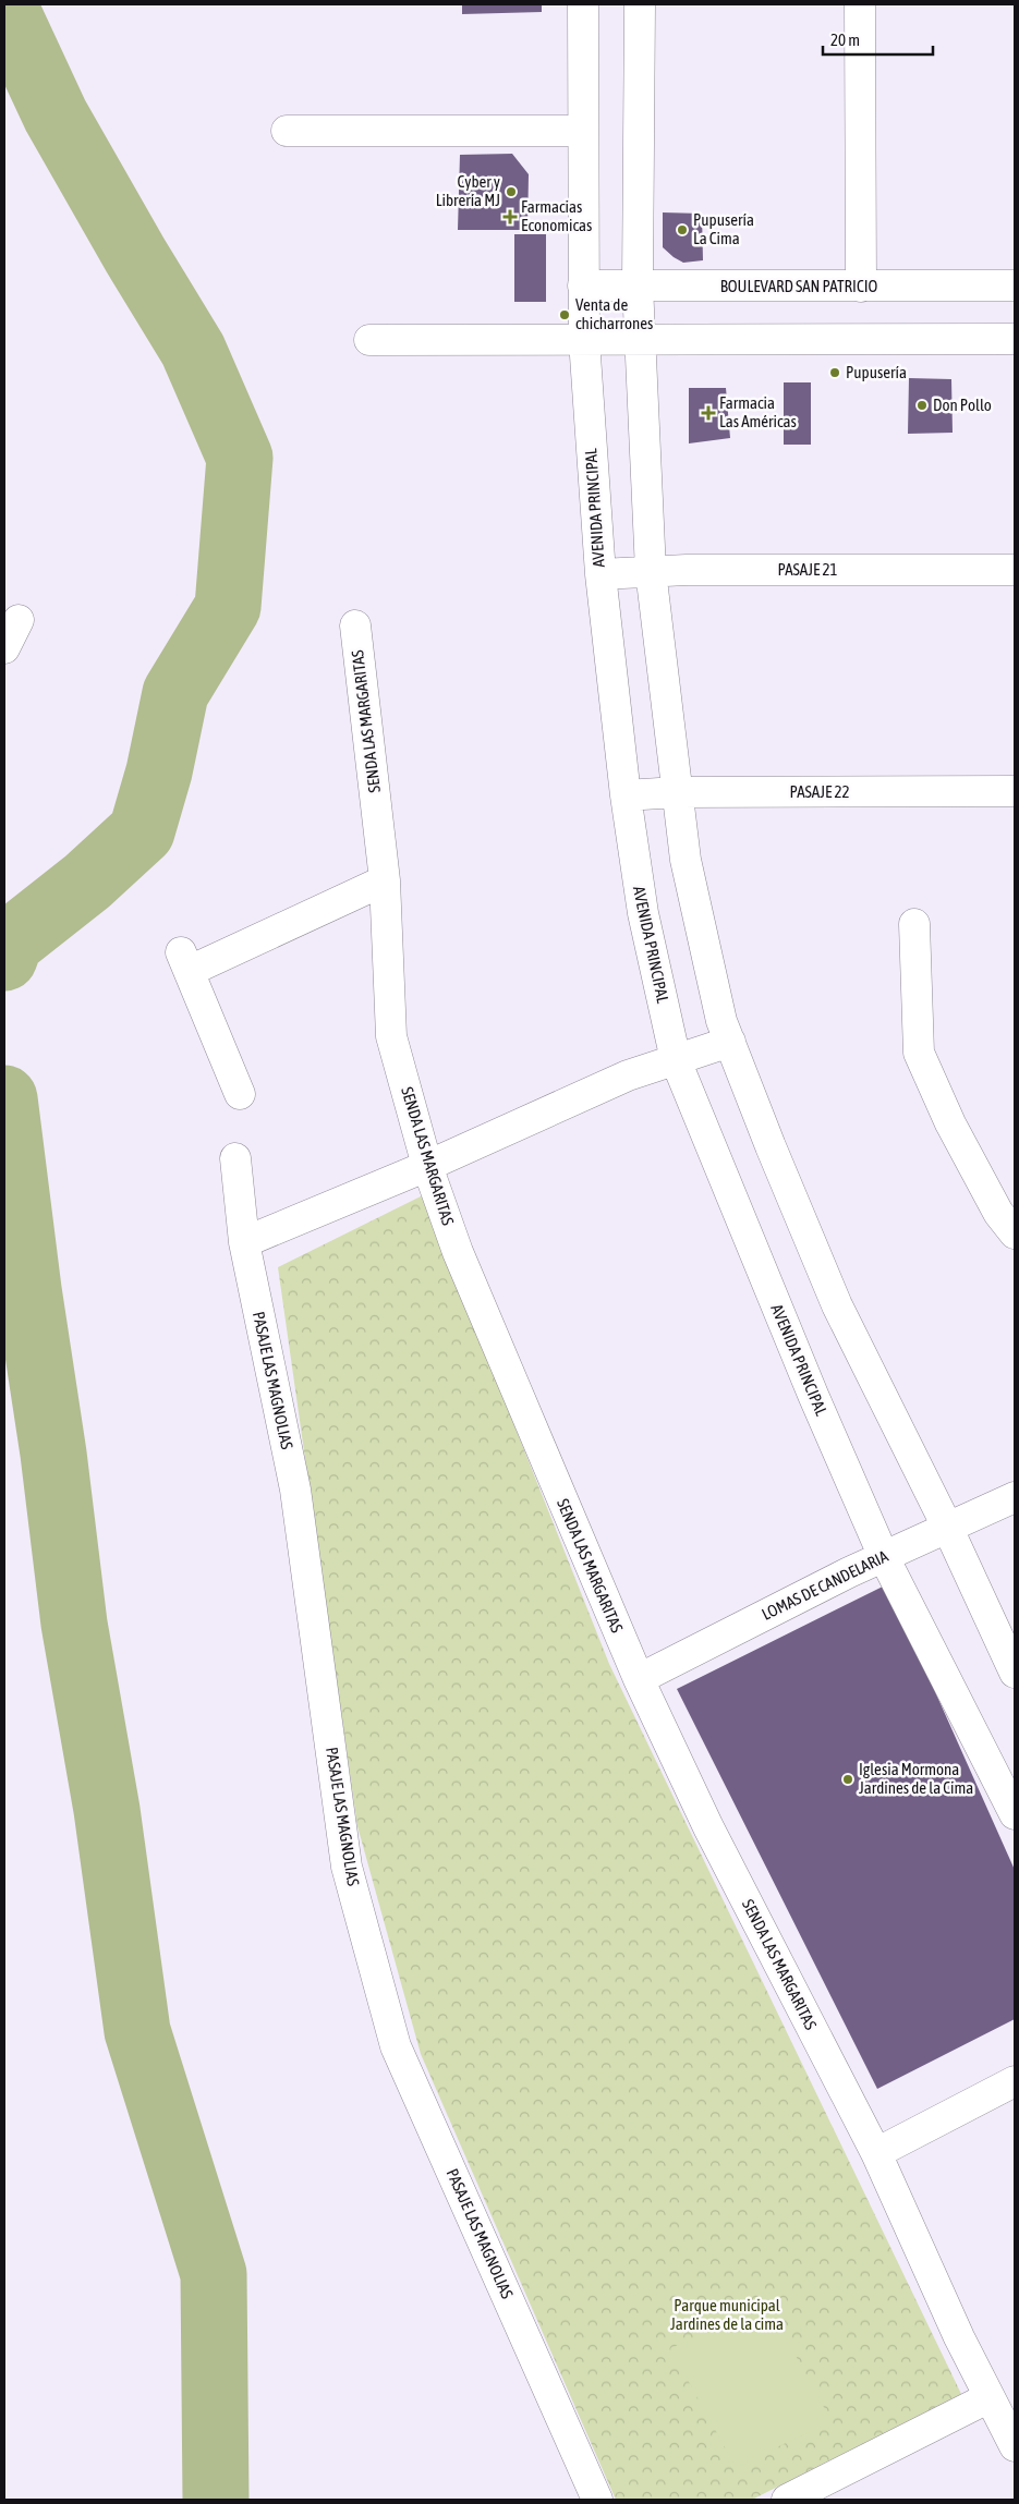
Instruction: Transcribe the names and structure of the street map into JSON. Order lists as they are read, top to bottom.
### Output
{
  "streets": {
    "street": [
      "BOULEVARD SAN PATRICIO",
      "AVENIDA PRINCIPAL",
      "PASAJE 21",
      "SENDA LAS MARGARITAS",
      "PASAJE 22",
      "PASAJE LAS MAGNOLIAS",
      "LOMAS DE CANDELARIA"
    ]
  },
  "crossings": [
    ["BOULEVARD SAN PATRICIO", "AVENIDA PRINCIPAL"],
    ["AVENIDA PRINCIPAL", "PASAJE 21"],
    ["AVENIDA PRINCIPAL", "PASAJE 22"],
    ["AVENIDA PRINCIPAL", "LOMAS DE CANDELARIA"],
    ["SENDA LAS MARGARITAS", "LOMAS DE CANDELARIA"]
  ],
  "parks": ["Parque municipal Jardines de la cima"],
  "places": {
    "other": [
      "Cyber y Librería MJ",
      "Pupusería La Cima",
      "Venta de chicharrones",
      "Pupusería",
      "Don Pollo",
      "Iglesia Mormona Jardines de la Cima"
    ],
    "health": ["Farmacias Economicas", "Farmacia Las Américas"]
  },
  "scale_bar": "20 m"
}
